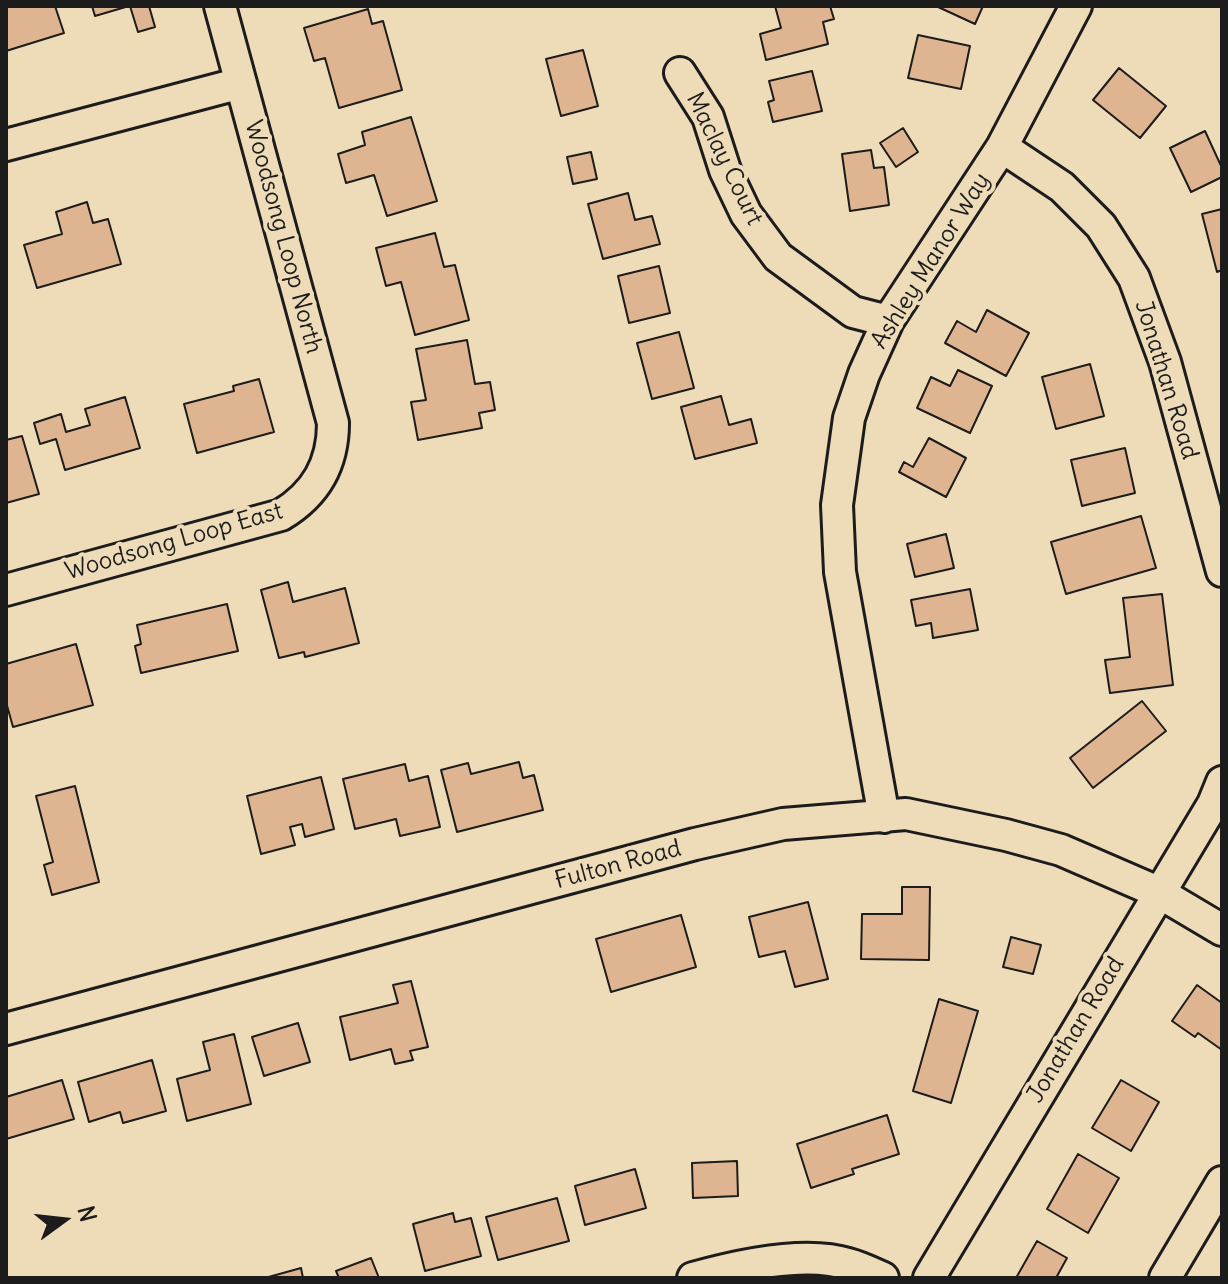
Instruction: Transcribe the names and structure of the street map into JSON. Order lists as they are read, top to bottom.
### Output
{
  "streets": {
    "street": [
      "Maclay Court",
      "Woodsong Loop North",
      "Ashley Manor Way",
      "Jonathan Road",
      "Woodsong Loop East",
      "Fulton Road"
    ]
  },
  "crossings": [
    ["Maclay Court", "Ashley Manor Way"],
    ["Woodsong Loop North", "Woodsong Loop East"],
    ["Ashley Manor Way", "Jonathan Road"],
    ["Ashley Manor Way", "Fulton Road"],
    ["Jonathan Road", "Fulton Road"]
  ],
  "north": "right"
}
